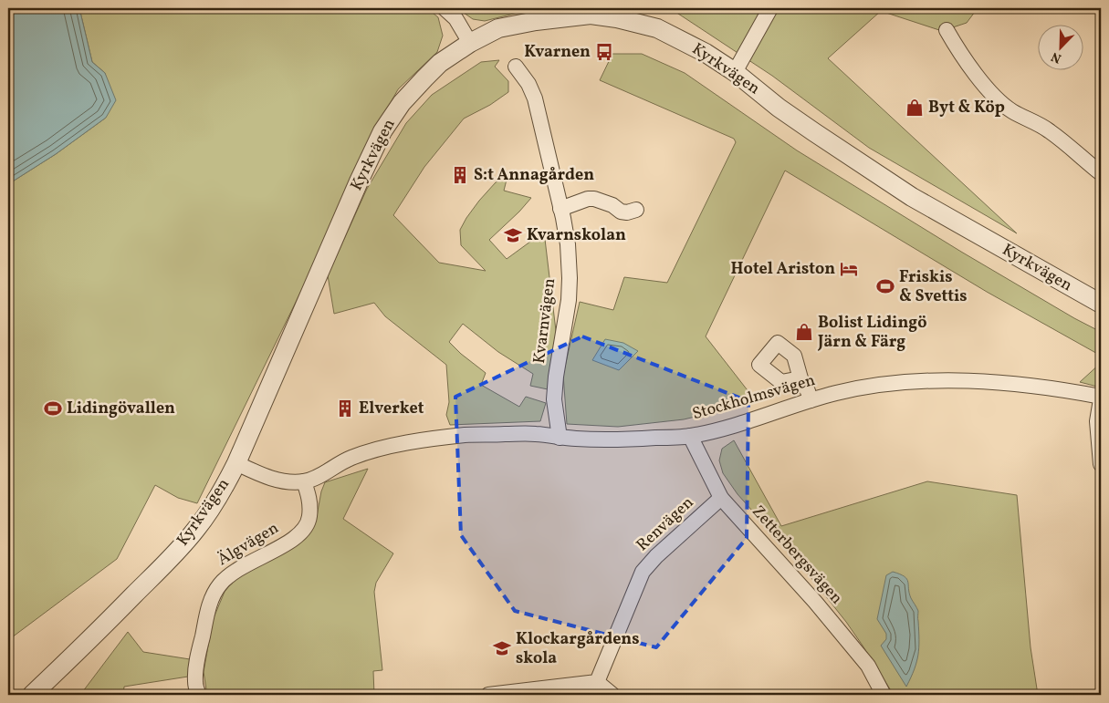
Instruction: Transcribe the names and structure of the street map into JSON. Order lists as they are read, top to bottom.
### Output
{
  "streets": {
    "street": [
      "Kyrkvägen",
      "Kvarnvägen",
      "Stockholmsvägen",
      "Renvägen",
      "Älgvägen",
      "Zetterbergsvägen"
    ]
  },
  "crossings": [
    ["Kyrkvägen", "Stockholmsvägen"],
    ["Kvarnvägen", "Stockholmsvägen"],
    ["Stockholmsvägen", "Älgvägen"],
    ["Stockholmsvägen", "Zetterbergsvägen"],
    ["Renvägen", "Zetterbergsvägen"]
  ],
  "places": {
    "bus stop": ["Kvarnen"],
    "shop": ["Byt & Köp", "Bolist Lidingö Järn & Färg"],
    "building": ["S:t Annagården", "Elverket"],
    "school or university": ["Kvarnskolan", "Klockargårdens skola"],
    "hotel": ["Hotel Ariston"],
    "sports": ["Friskis & Svettis", "Lidingövallen"]
  },
  "north": "bottom left"
}
